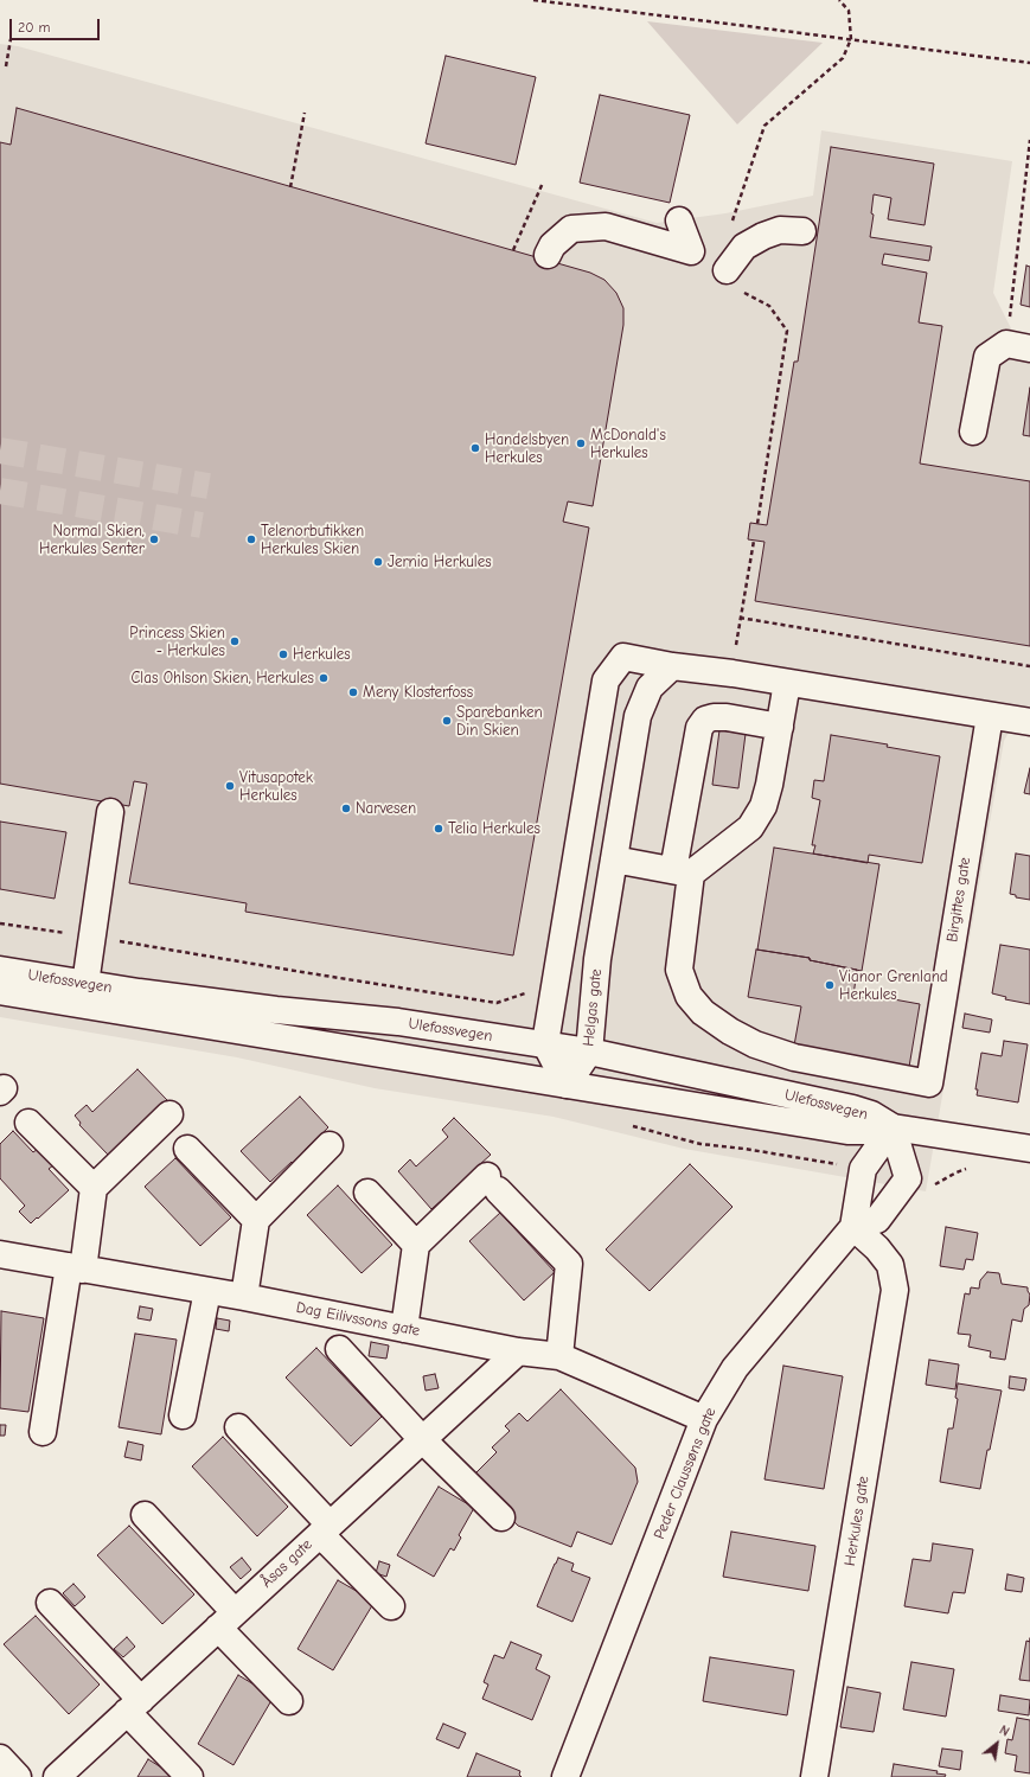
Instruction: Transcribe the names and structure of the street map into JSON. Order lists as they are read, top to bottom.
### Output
{
  "streets": {
    "street": [
      "Birgittes gate",
      "Ulefossvegen",
      "Helgas gate",
      "Dag Eilivssons gate",
      "Peder Claussøns gate",
      "Herkules gate",
      "Åsas gate"
    ]
  },
  "crossings": [
    ["Ulefossvegen", "Helgas gate"],
    ["Dag Eilivssons gate", "Peder Claussøns gate"],
    ["Dag Eilivssons gate", "Åsas gate"],
    ["Peder Claussøns gate", "Herkules gate"]
  ],
  "places": [
    "McDonald's Herkules",
    "Handelsbyen Herkules",
    "Normal Skien, Herkules Senter",
    "Telenorbutikken Herkules Skien",
    "Jernia Herkules",
    "Princess Skien - Herkules",
    "Herkules",
    "Clas Ohlson Skien, Herkules",
    "Meny Klosterfoss",
    "Sparebanken Din Skien",
    "Vitusapotek Herkules",
    "Narvesen",
    "Telia Herkules",
    "Vianor Grenland Herkules"
  ],
  "scale_bar": "20 m",
  "north": "top right"
}
